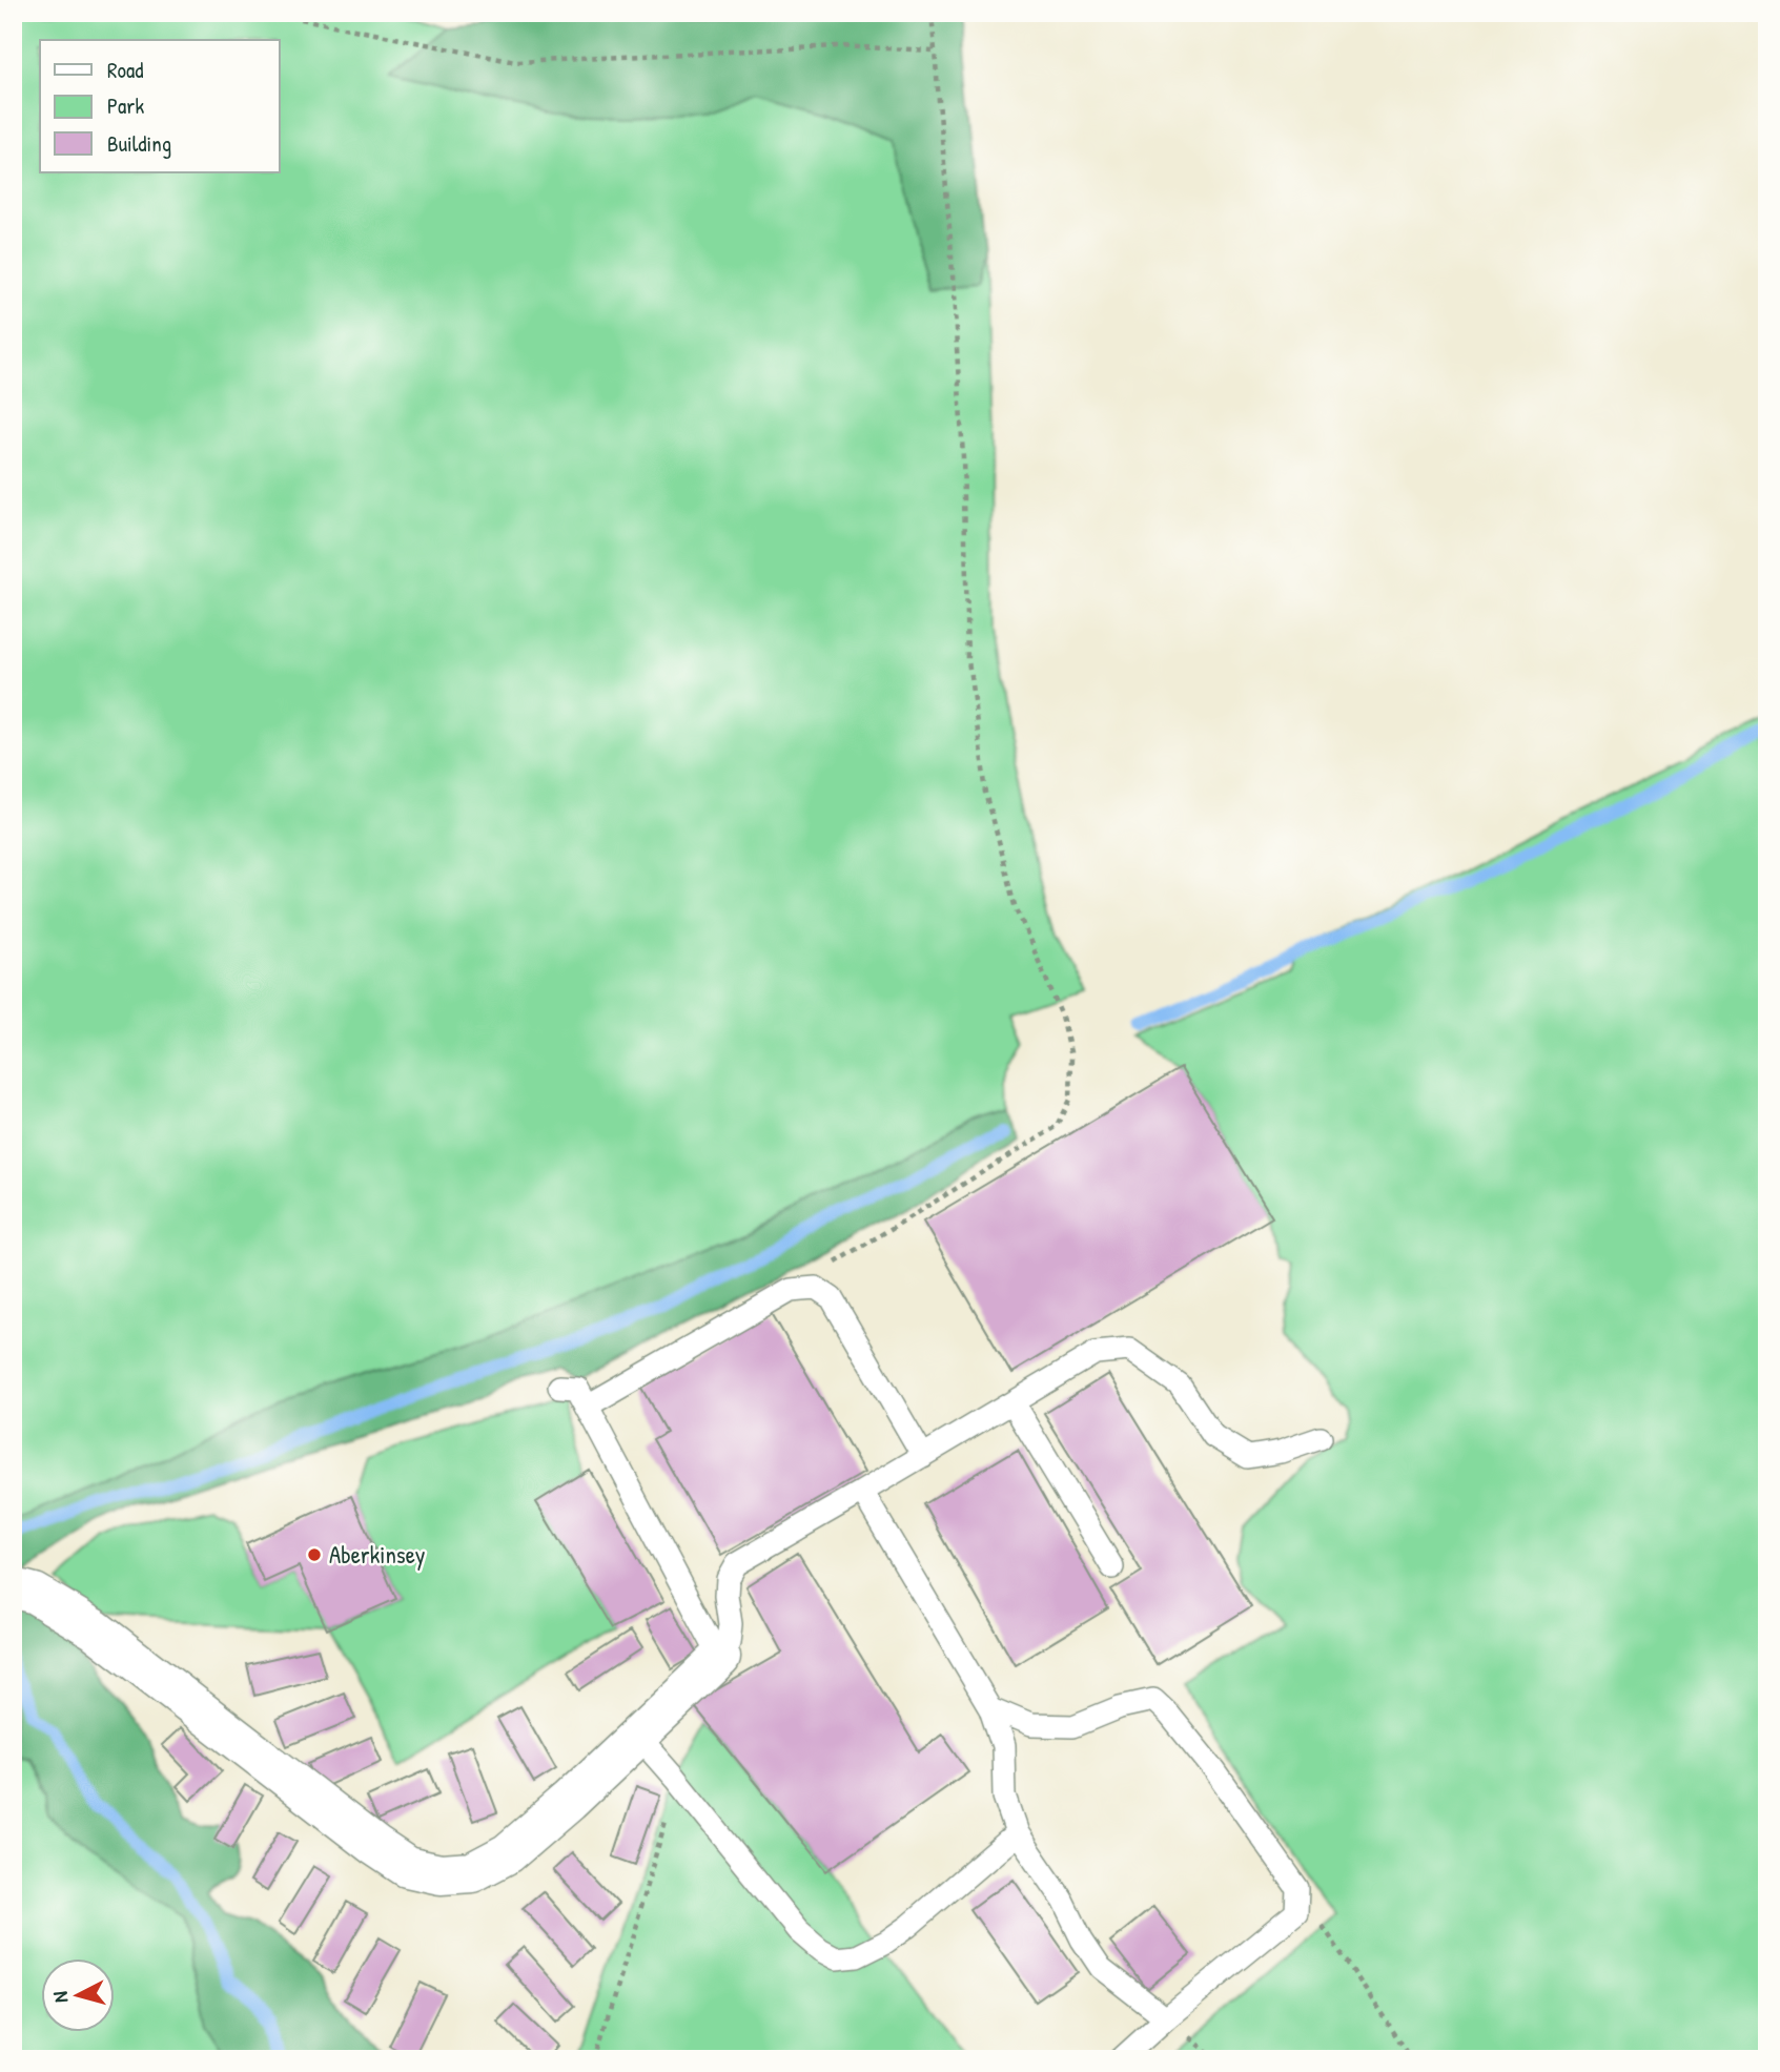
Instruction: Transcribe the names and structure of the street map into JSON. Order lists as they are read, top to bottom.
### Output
{
  "places": ["Aberkinsey"],
  "legend": ["Road", "Park", "Building"],
  "north": "left"
}
